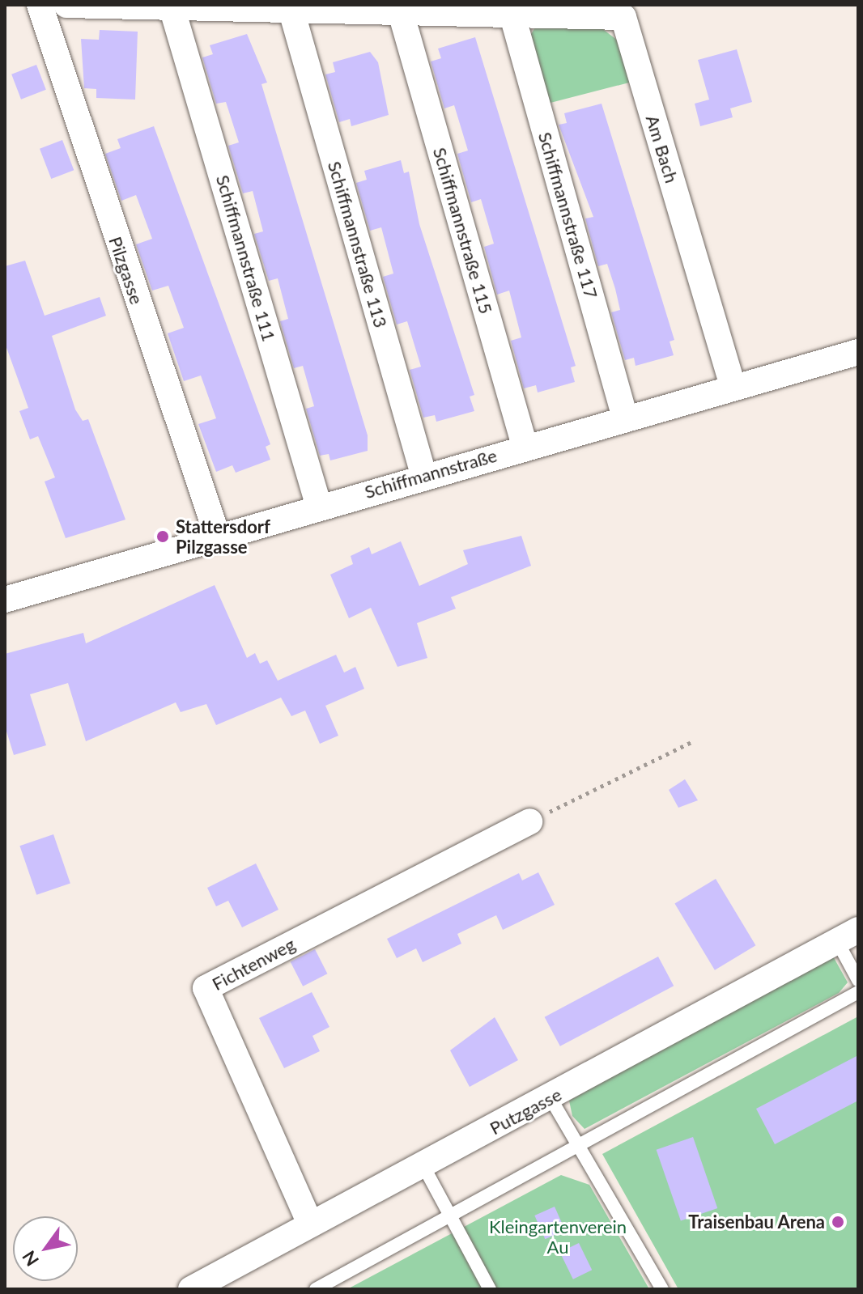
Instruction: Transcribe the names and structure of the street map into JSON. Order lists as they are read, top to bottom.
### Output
{
  "streets": {
    "street": [
      "Am Bach",
      "Schiffmannstraße 117",
      "Schiffmannstraße 115",
      "Schiffmannstraße 113",
      "Schiffmannstraße 111",
      "Pilzgasse",
      "Schiffmannstraße",
      "Fichtenweg",
      "Putzgasse"
    ]
  },
  "crossings": [
    ["Am Bach", "Schiffmannstraße 117"],
    ["Am Bach", "Schiffmannstraße 115"],
    ["Am Bach", "Schiffmannstraße 113"],
    ["Am Bach", "Schiffmannstraße 111"],
    ["Am Bach", "Schiffmannstraße"],
    ["Schiffmannstraße 117", "Schiffmannstraße"],
    ["Schiffmannstraße 115", "Schiffmannstraße"],
    ["Schiffmannstraße 113", "Schiffmannstraße"],
    ["Schiffmannstraße 111", "Schiffmannstraße"],
    ["Pilzgasse", "Schiffmannstraße"],
    ["Fichtenweg", "Putzgasse"]
  ],
  "parks": ["Kleingartenverein Au"],
  "places": ["Stattersdorf Pilzgasse", "Traisenbau Arena"],
  "north": "bottom left"
}
